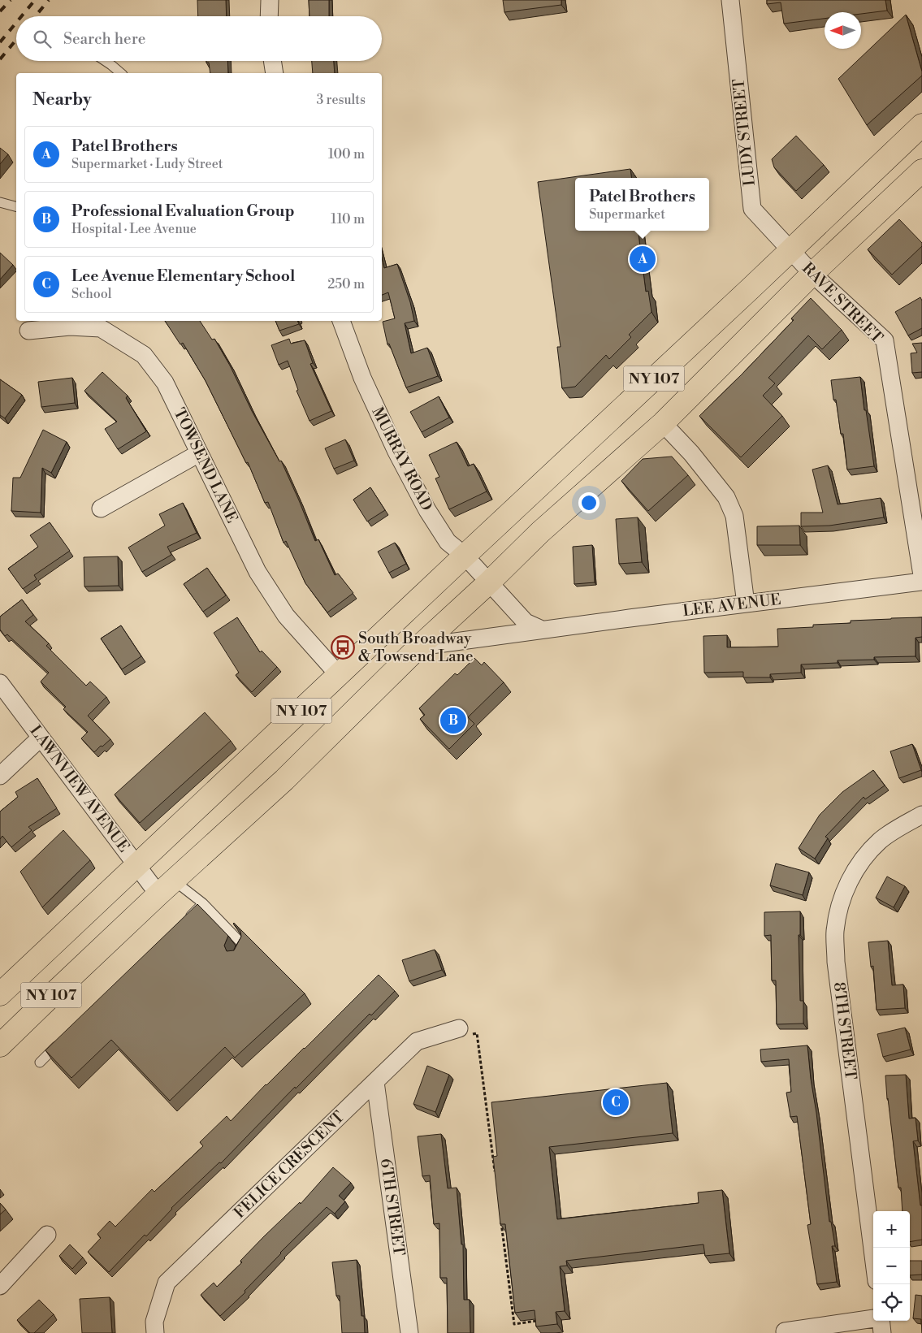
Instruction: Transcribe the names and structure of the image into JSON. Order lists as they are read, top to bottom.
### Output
{
  "streets": {
    "main road": ["NY 107"],
    "street": [
      "LUDY STREET",
      "RAVE STREET",
      "MURRAY ROAD",
      "TOWSEND LANE",
      "LEE AVENUE",
      "LAWNVIEW AVENUE",
      "8TH STREET",
      "FELICE CRESCENT",
      "6TH STREET"
    ]
  },
  "crossings": [
    ["LUDY STREET", "RAVE STREET"],
    ["LUDY STREET", "NY 107"],
    ["RAVE STREET", "NY 107"],
    ["NY 107", "MURRAY ROAD"],
    ["NY 107", "TOWSEND LANE"],
    ["NY 107", "LEE AVENUE"],
    ["NY 107", "LAWNVIEW AVENUE"],
    ["FELICE CRESCENT", "6TH STREET"]
  ],
  "places": {
    "bus stop": ["South Broadway & Towsend Lane"]
  },
  "north": "left",
  "page": {
    "search": "Search here",
    "heading": ["Nearby", "3 results"],
    "list": [
      {
        "mark": "A",
        "name": "Patel Brothers",
        "note": "Supermarket · Ludy Street",
        "value": "100 m"
      },
      {
        "mark": "B",
        "name": "Professional Evaluation Group",
        "note": "Hospital · Lee Avenue",
        "value": "110 m"
      },
      {
        "mark": "C",
        "name": "Lee Avenue Elementary School",
        "note": "School",
        "value": "250 m"
      }
    ],
    "popup": ["Patel Brothers", "Supermarket"],
    "pins": ["A", "B", "C"],
    "map_buttons": ["+", "−"]
  }
}
